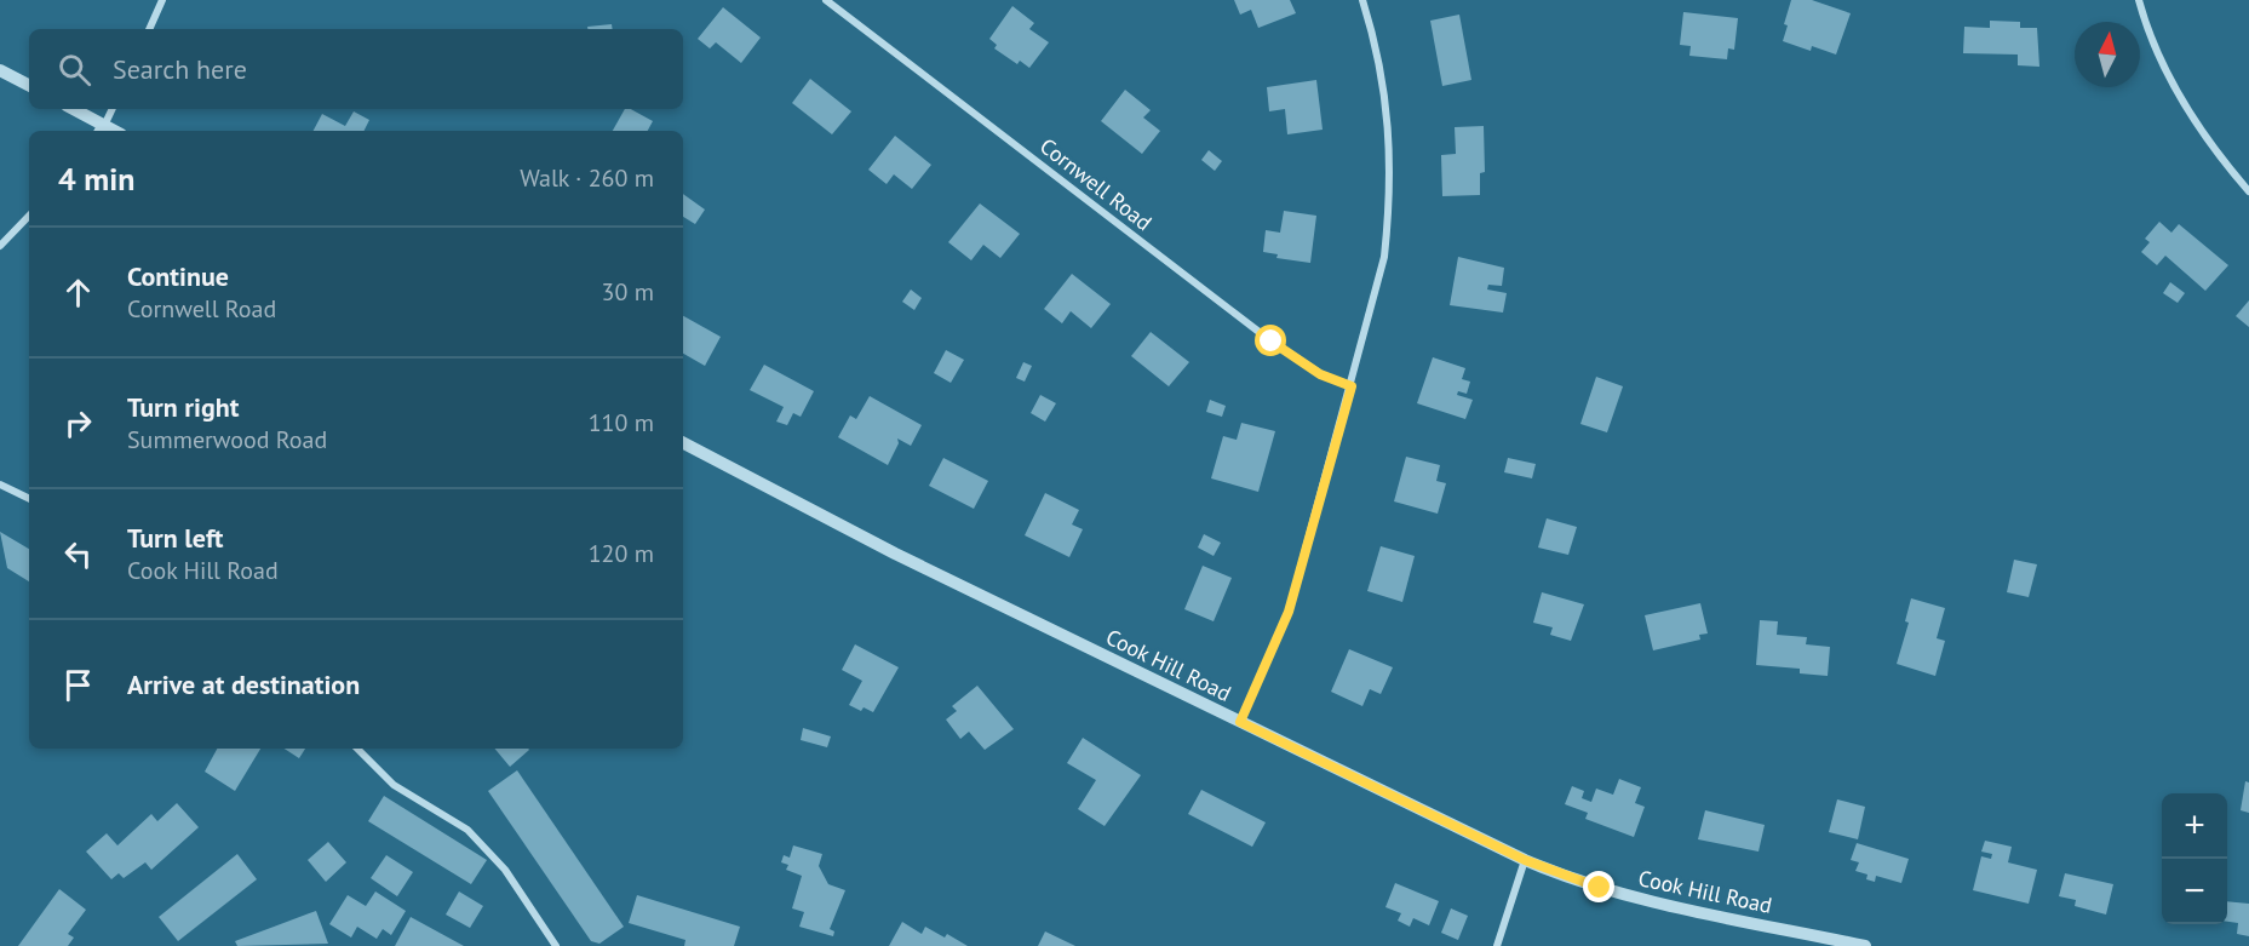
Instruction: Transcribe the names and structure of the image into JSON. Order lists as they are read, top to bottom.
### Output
{
  "streets": {
    "street": ["Cornwell Road", "Cook Hill Road"]
  },
  "north": "top",
  "page": {
    "search": "Search here",
    "heading": ["4 min", "Walk · 260 m"],
    "list": [
      ["Continue", "Cornwell Road", "30 m"],
      ["Turn right", "Summerwood Road", "110 m"],
      ["Turn left", "Cook Hill Road", "120 m"],
      "Arrive at destination"
    ],
    "map_buttons": ["+", "−"]
  }
}
